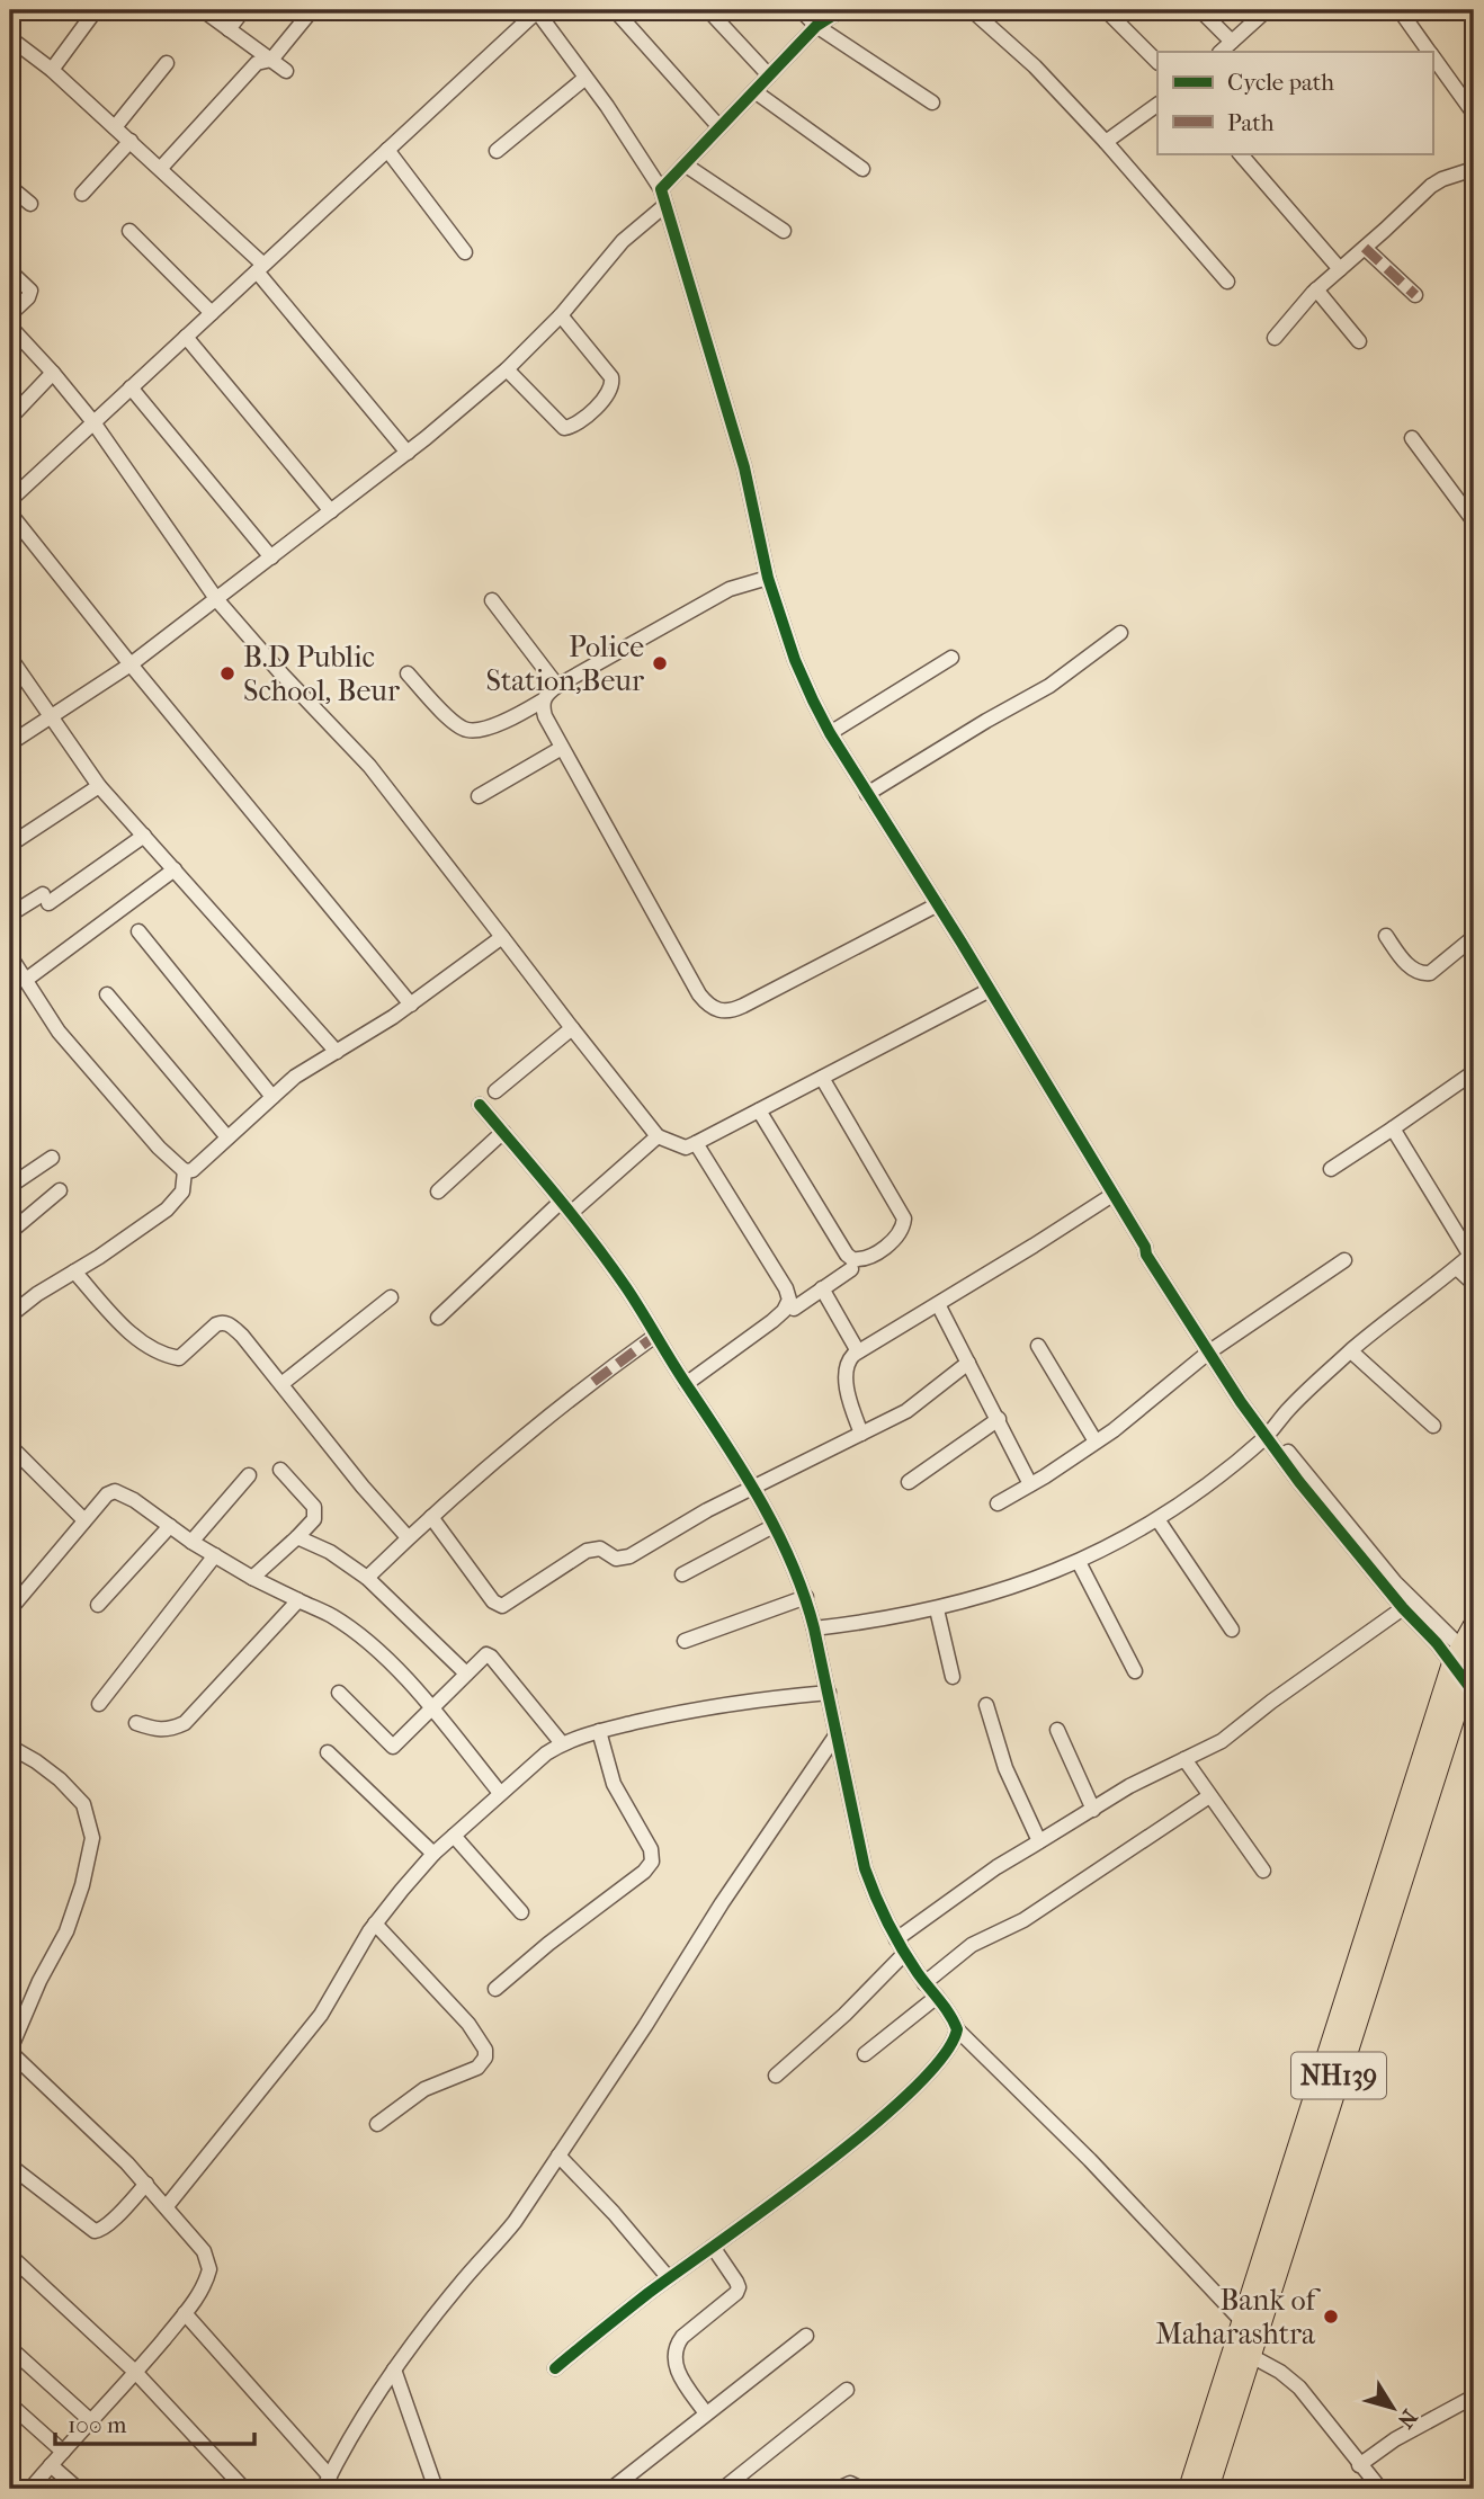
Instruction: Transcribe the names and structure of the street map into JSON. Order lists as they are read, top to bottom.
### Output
{
  "streets": {
    "highway": ["NH139"]
  },
  "places": ["Police Station,Beur", "B.D Public School, Beur", "Bank of Maharashtra"],
  "legend": ["Cycle path", "Path"],
  "scale_bar": "100 m",
  "north": "bottom right"
}
